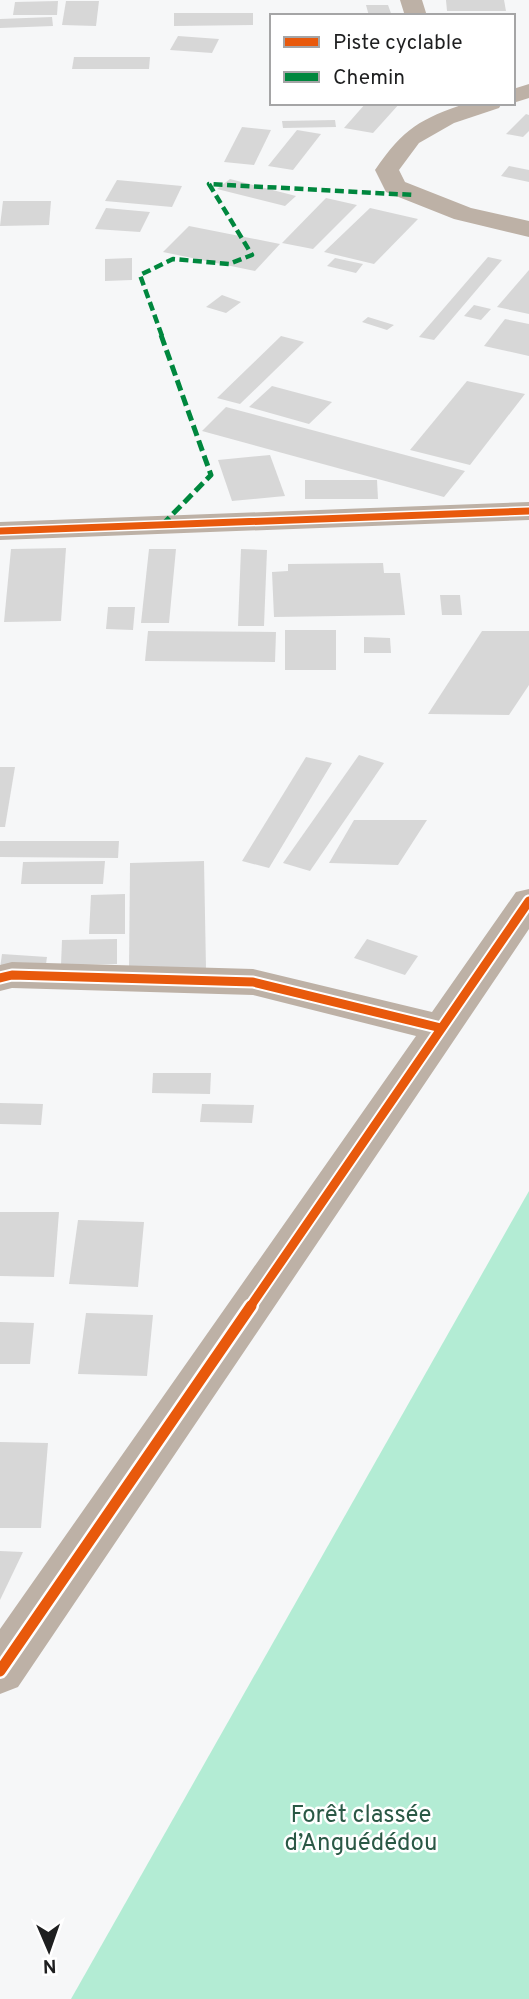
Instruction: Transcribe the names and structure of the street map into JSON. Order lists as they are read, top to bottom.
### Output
{
  "parks": ["Forêt classée d’Anguédédou"],
  "legend": ["Piste cyclable", "Chemin"],
  "north": "bottom"
}
